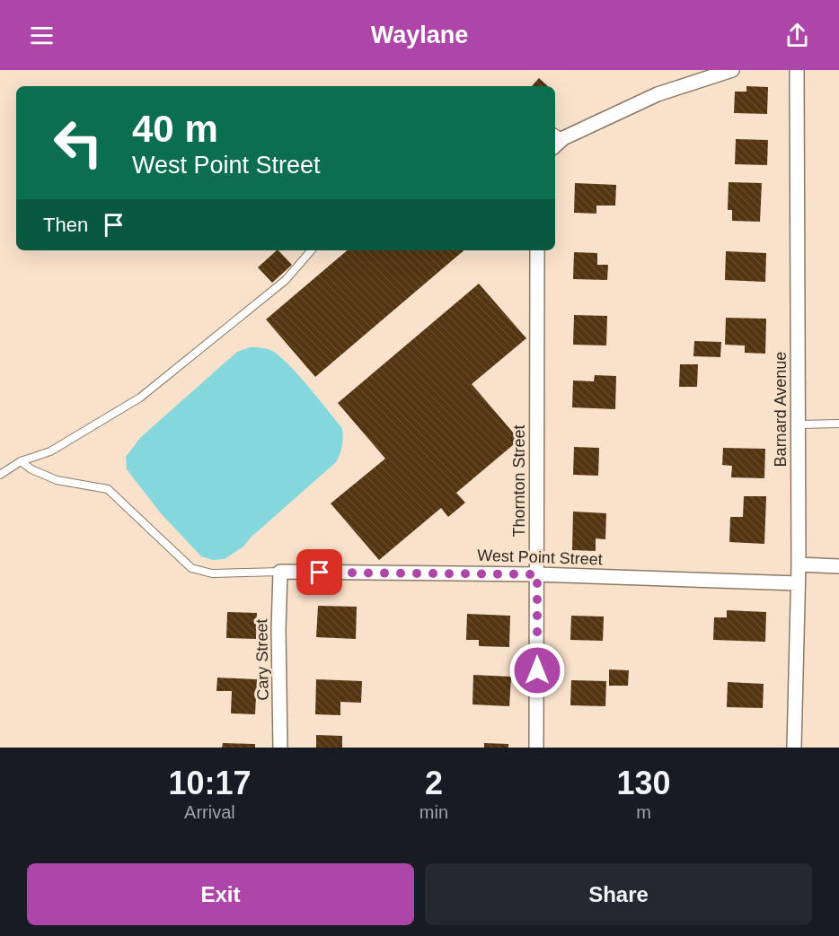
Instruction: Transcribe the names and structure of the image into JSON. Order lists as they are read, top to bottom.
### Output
{
  "streets": {
    "street": [
      "Barnard Avenue",
      "Thornton Street",
      "West Point Street",
      "Cary Street"
    ]
  },
  "crossings": [
    ["Barnard Avenue", "West Point Street"],
    ["Thornton Street", "West Point Street"],
    ["West Point Street", "Cary Street"]
  ],
  "page": {
    "header": "Waylane",
    "turn": ["40 m", "West Point Street"],
    "then": "Then",
    "eta": [
      "10:17",
      "Arrival",
      "2",
      "min",
      "130",
      "m"
    ],
    "buttons": ["Exit", "Share"]
  }
}
